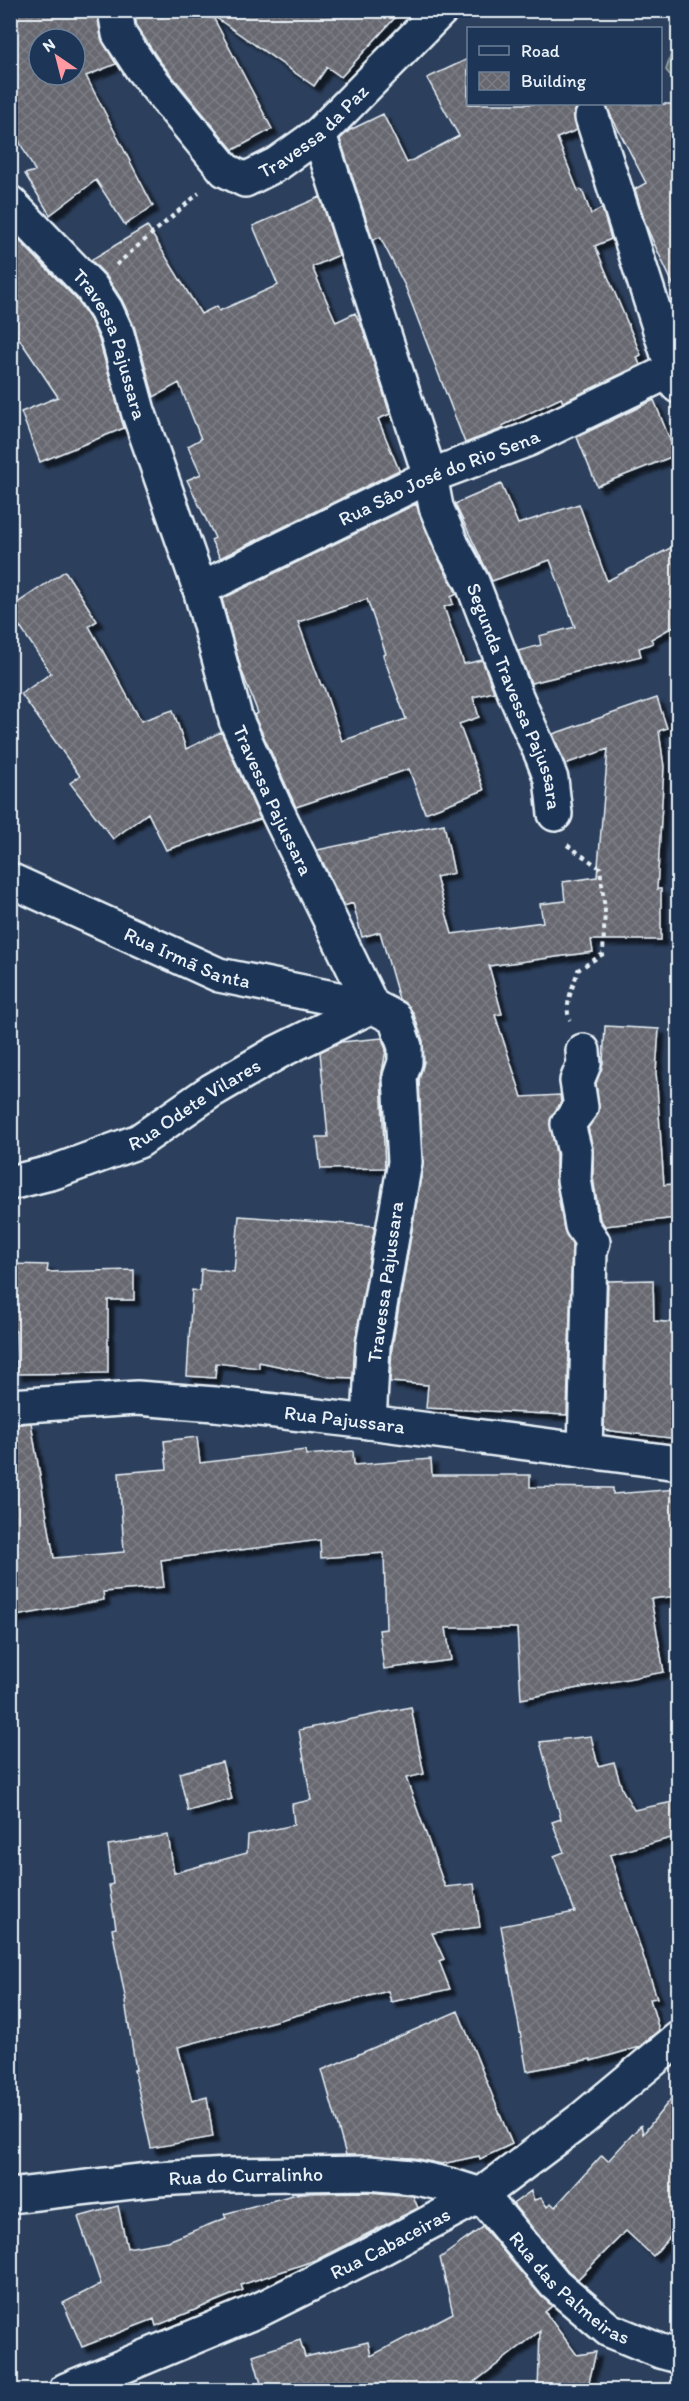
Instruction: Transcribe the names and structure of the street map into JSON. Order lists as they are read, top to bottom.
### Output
{
  "streets": {
    "street": [
      "Travessa da Paz",
      "Travessa Pajussara",
      "Rua Sâo José do Rio Sena",
      "Segunda Travessa Pajussara",
      "Rua Irmã Santa",
      "Rua Odete Vilares",
      "Rua Pajussara",
      "Rua do Curralinho",
      "Rua Cabaceiras",
      "Rua das Palmeiras"
    ]
  },
  "crossings": [
    ["Travessa da Paz", "Travessa Pajussara"],
    ["Travessa da Paz", "Segunda Travessa Pajussara"],
    ["Travessa Pajussara", "Rua Sâo José do Rio Sena"],
    ["Travessa Pajussara", "Rua Irmã Santa"],
    ["Travessa Pajussara", "Rua Odete Vilares"],
    ["Travessa Pajussara", "Rua Pajussara"],
    ["Rua Sâo José do Rio Sena", "Segunda Travessa Pajussara"],
    ["Rua Irmã Santa", "Rua Odete Vilares"],
    ["Rua do Curralinho", "Rua Cabaceiras"],
    ["Rua do Curralinho", "Rua das Palmeiras"],
    ["Rua Cabaceiras", "Rua das Palmeiras"]
  ],
  "legend": ["Road", "Building"],
  "north": "top left"
}
